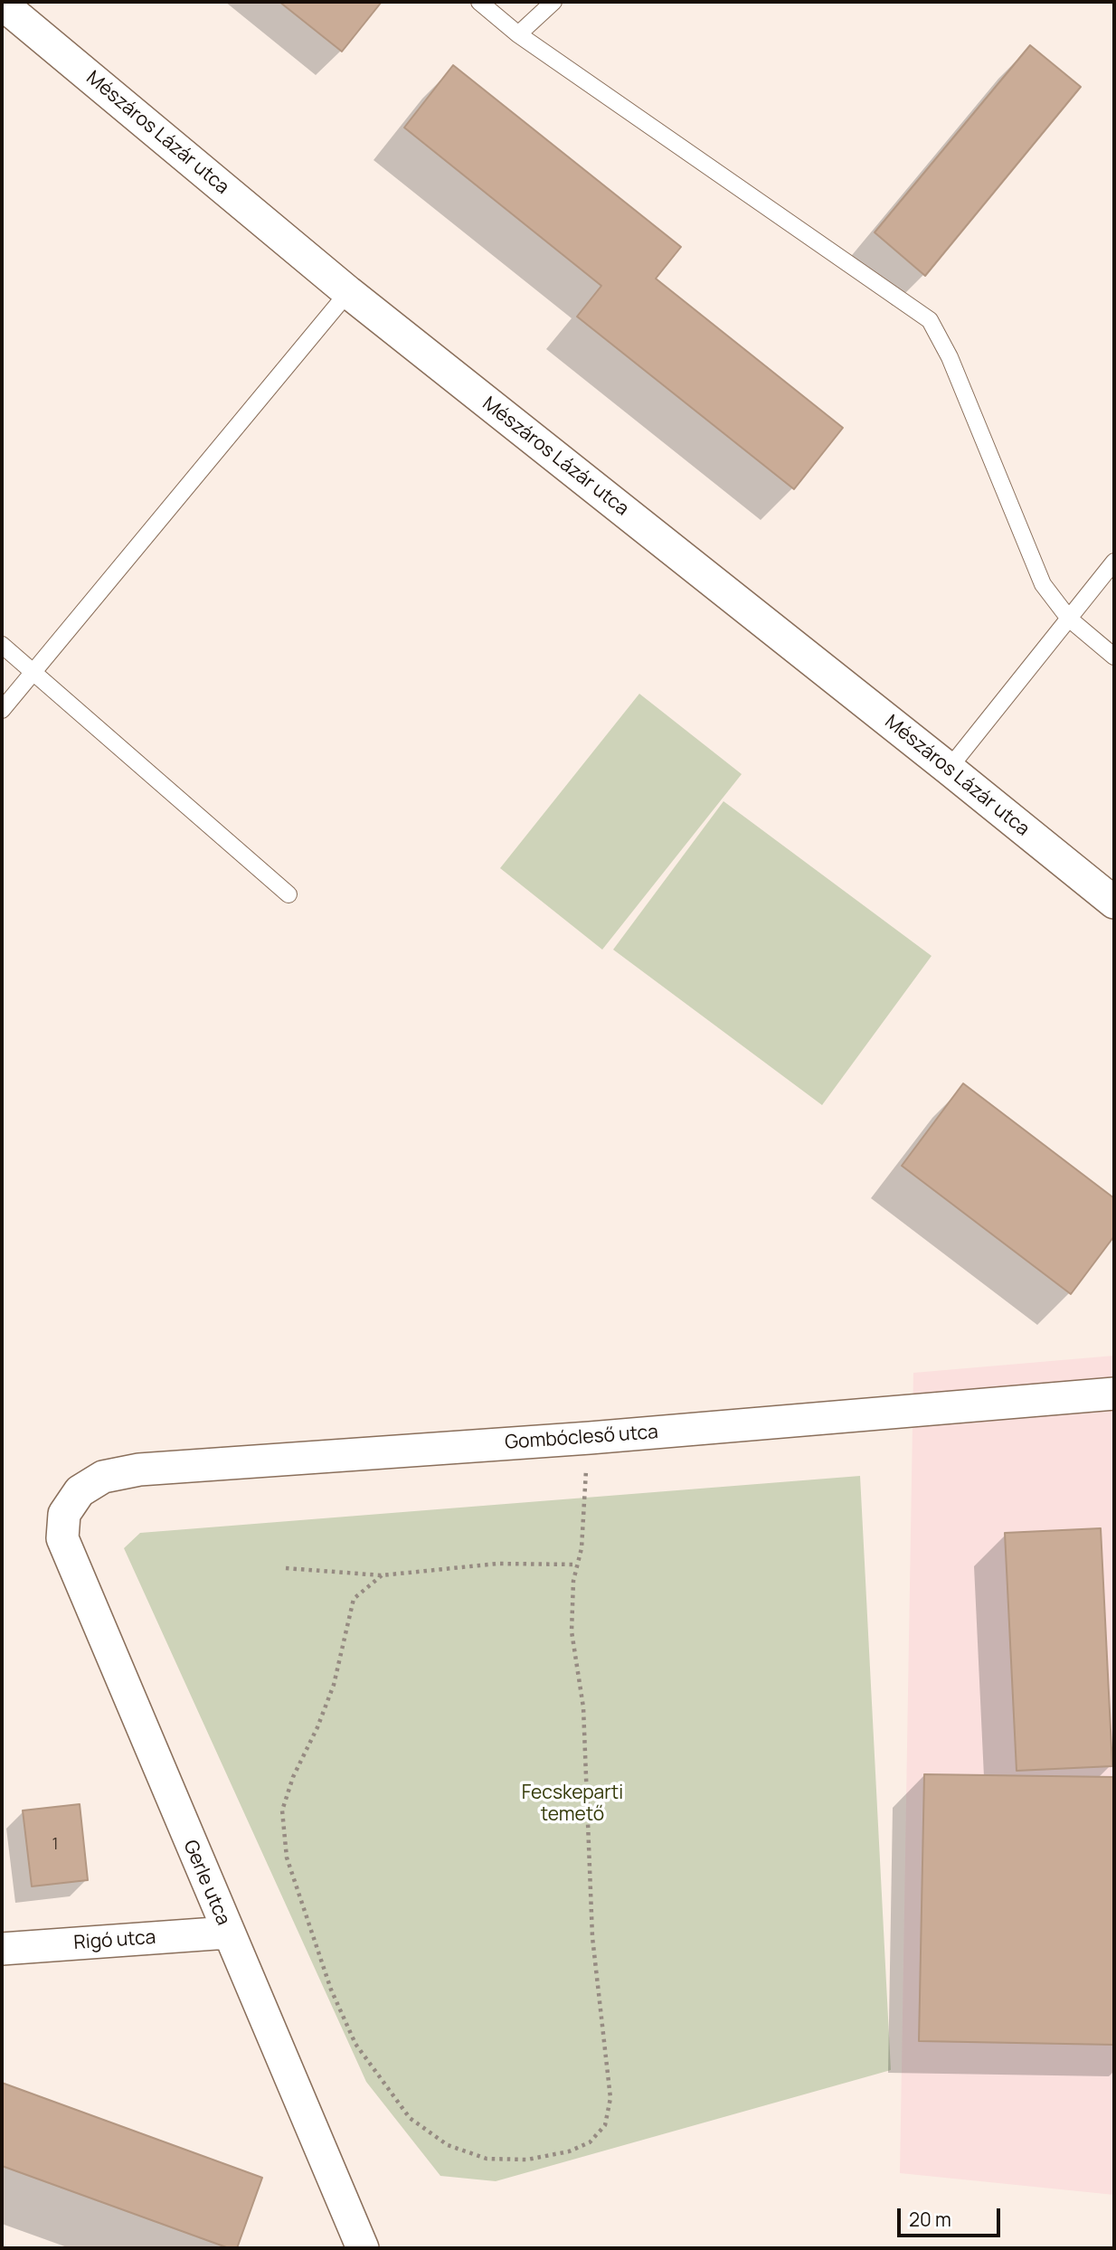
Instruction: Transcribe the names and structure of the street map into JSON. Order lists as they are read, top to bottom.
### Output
{
  "streets": {
    "street": [
      "Mészáros Lázár utca",
      "Gombócleső utca",
      "Gerle utca",
      "Rigó utca"
    ]
  },
  "crossings": [
    ["Gombócleső utca", "Gerle utca"],
    ["Gerle utca", "Rigó utca"]
  ],
  "parks": ["Fecskeparti temető"],
  "house_numbers": ["1"],
  "scale_bar": "20 m"
}
